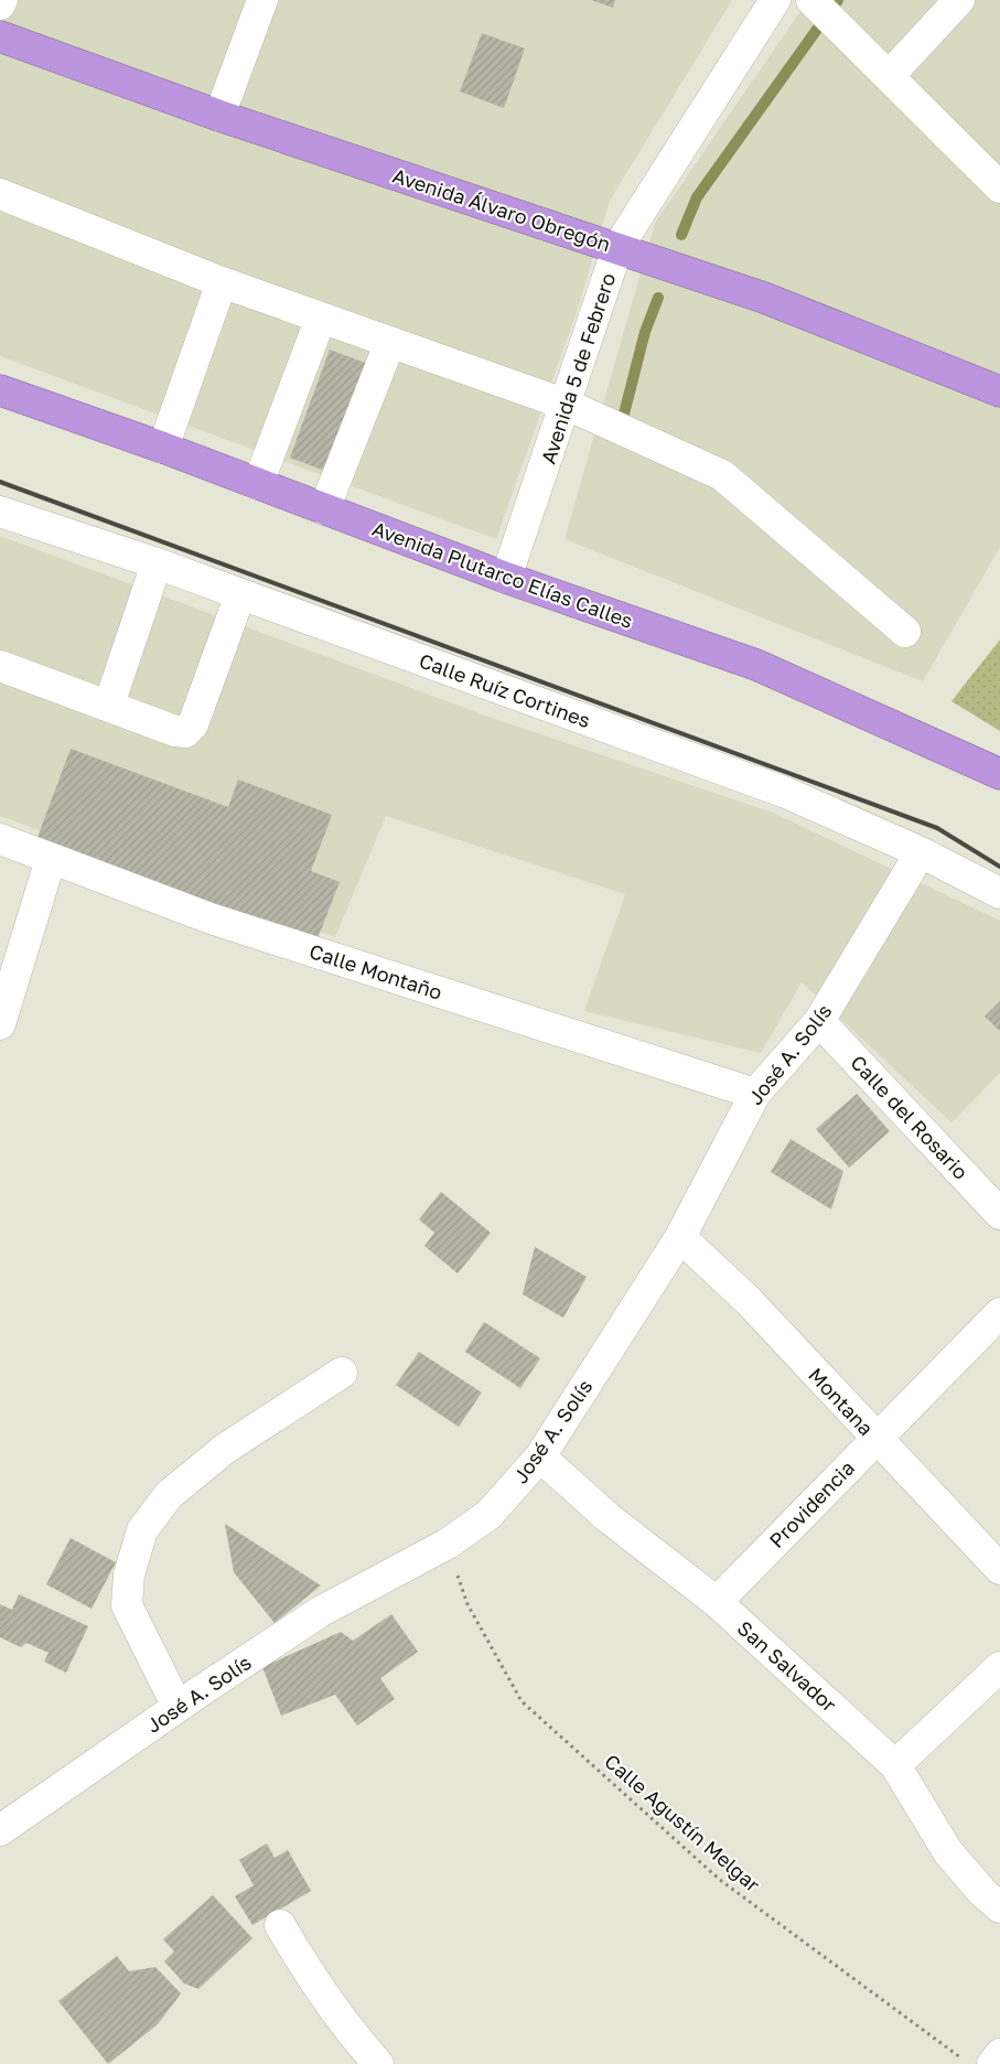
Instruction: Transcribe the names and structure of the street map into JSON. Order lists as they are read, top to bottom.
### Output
{
  "streets": {
    "highway": ["Avenida Álvaro Obregón", "Avenida Plutarco Elías Calles"],
    "street": [
      "Avenida 5 de Febrero",
      "Calle Ruíz Cortines",
      "Calle Montaño",
      "José A. Solís",
      "Calle del Rosario",
      "Montana",
      "Providencia",
      "San Salvador"
    ],
    "path": ["Calle Agustín Melgar"]
  },
  "crossings": [
    ["Avenida Álvaro Obregón", "Avenida 5 de Febrero"],
    ["Avenida 5 de Febrero", "Avenida Plutarco Elías Calles"],
    ["Calle Ruíz Cortines", "José A. Solís"],
    ["Calle Montaño", "José A. Solís"],
    ["José A. Solís", "Calle del Rosario"],
    ["José A. Solís", "Montana"],
    ["José A. Solís", "San Salvador"],
    ["José A. Solís", "Calle Agustín Melgar"],
    ["Montana", "Providencia"],
    ["Providencia", "San Salvador"]
  ]
}
